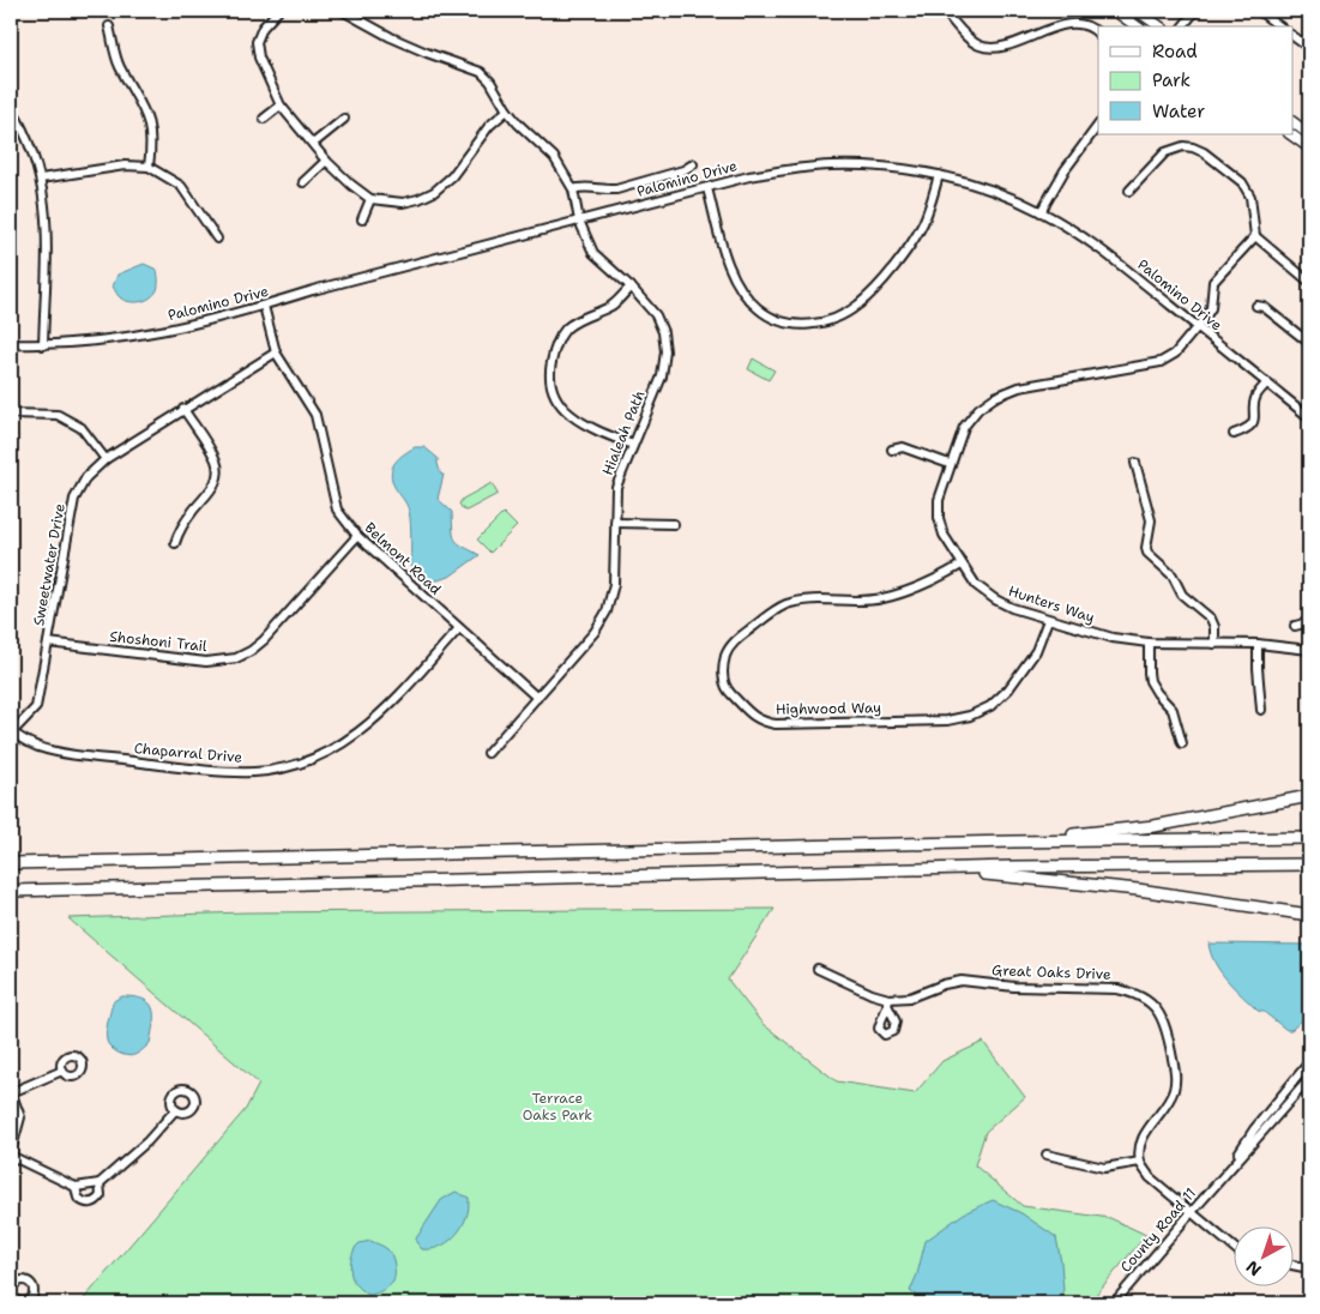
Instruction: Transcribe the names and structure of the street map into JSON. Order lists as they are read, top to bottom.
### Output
{
  "streets": {
    "street": [
      "Palomino Drive",
      "Hialeah Path",
      "Belmont Road",
      "Sweetwater Drive",
      "Hunters Way",
      "Shoshoni Trail",
      "Highwood Way",
      "Chaparral Drive",
      "Great Oaks Drive",
      "County Road 11"
    ]
  },
  "crossings": [
    ["Palomino Drive", "Hialeah Path"],
    ["Palomino Drive", "Belmont Road"],
    ["Palomino Drive", "Hunters Way"],
    ["Hialeah Path", "Belmont Road"],
    ["Belmont Road", "Sweetwater Drive"],
    ["Belmont Road", "Shoshoni Trail"],
    ["Belmont Road", "Chaparral Drive"],
    ["Sweetwater Drive", "Shoshoni Trail"],
    ["Sweetwater Drive", "Chaparral Drive"],
    ["Hunters Way", "Highwood Way"]
  ],
  "parks": ["Terrace Oaks Park"],
  "legend": ["Road", "Park", "Water"],
  "north": "bottom left"
}
